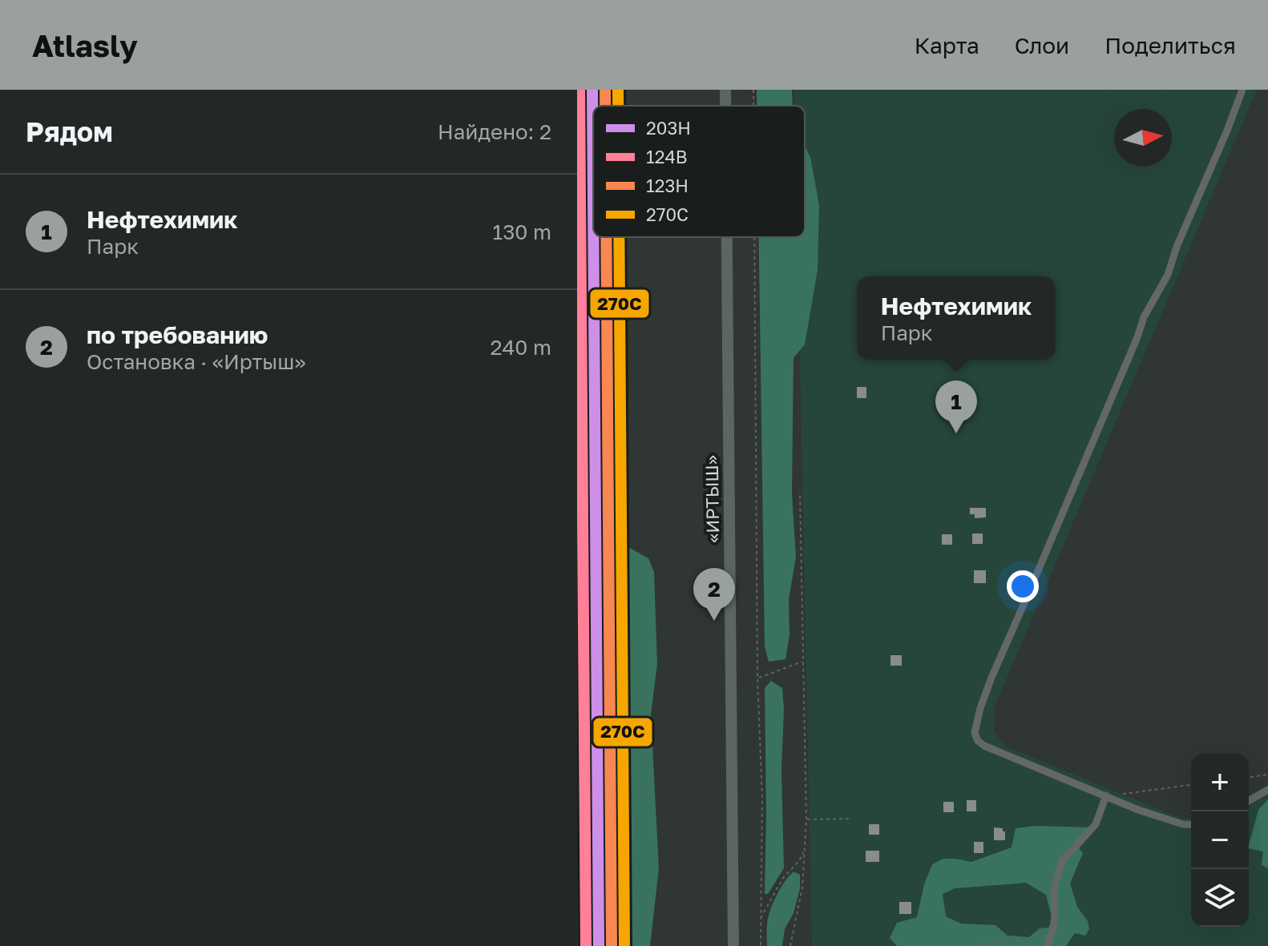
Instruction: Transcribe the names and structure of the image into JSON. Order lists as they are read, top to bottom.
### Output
{
  "streets": {
    "main road": ["«ИРТЫШ»"]
  },
  "lines": [
    "transit line 203Н",
    "transit line 124В",
    "transit line 123Н",
    "transit line 270С"
  ],
  "legend": [
    "203Н",
    "124В",
    "123Н",
    "270С"
  ],
  "north": "right",
  "page": {
    "header": "Atlasly",
    "nav": ["Карта", "Слои", "Поделиться"],
    "heading": ["Рядом", "Найдено: 2"],
    "list": [
      {
        "mark": "1",
        "name": "Нефтехимик",
        "note": "Парк",
        "value": "130 m"
      },
      {
        "mark": "2",
        "name": "по требованию",
        "note": "Остановка · «Иртыш»",
        "value": "240 m"
      }
    ],
    "popup": ["Нефтехимик", "Парк"],
    "pins": ["1", "2"],
    "map_buttons": ["+", "−"]
  }
}
